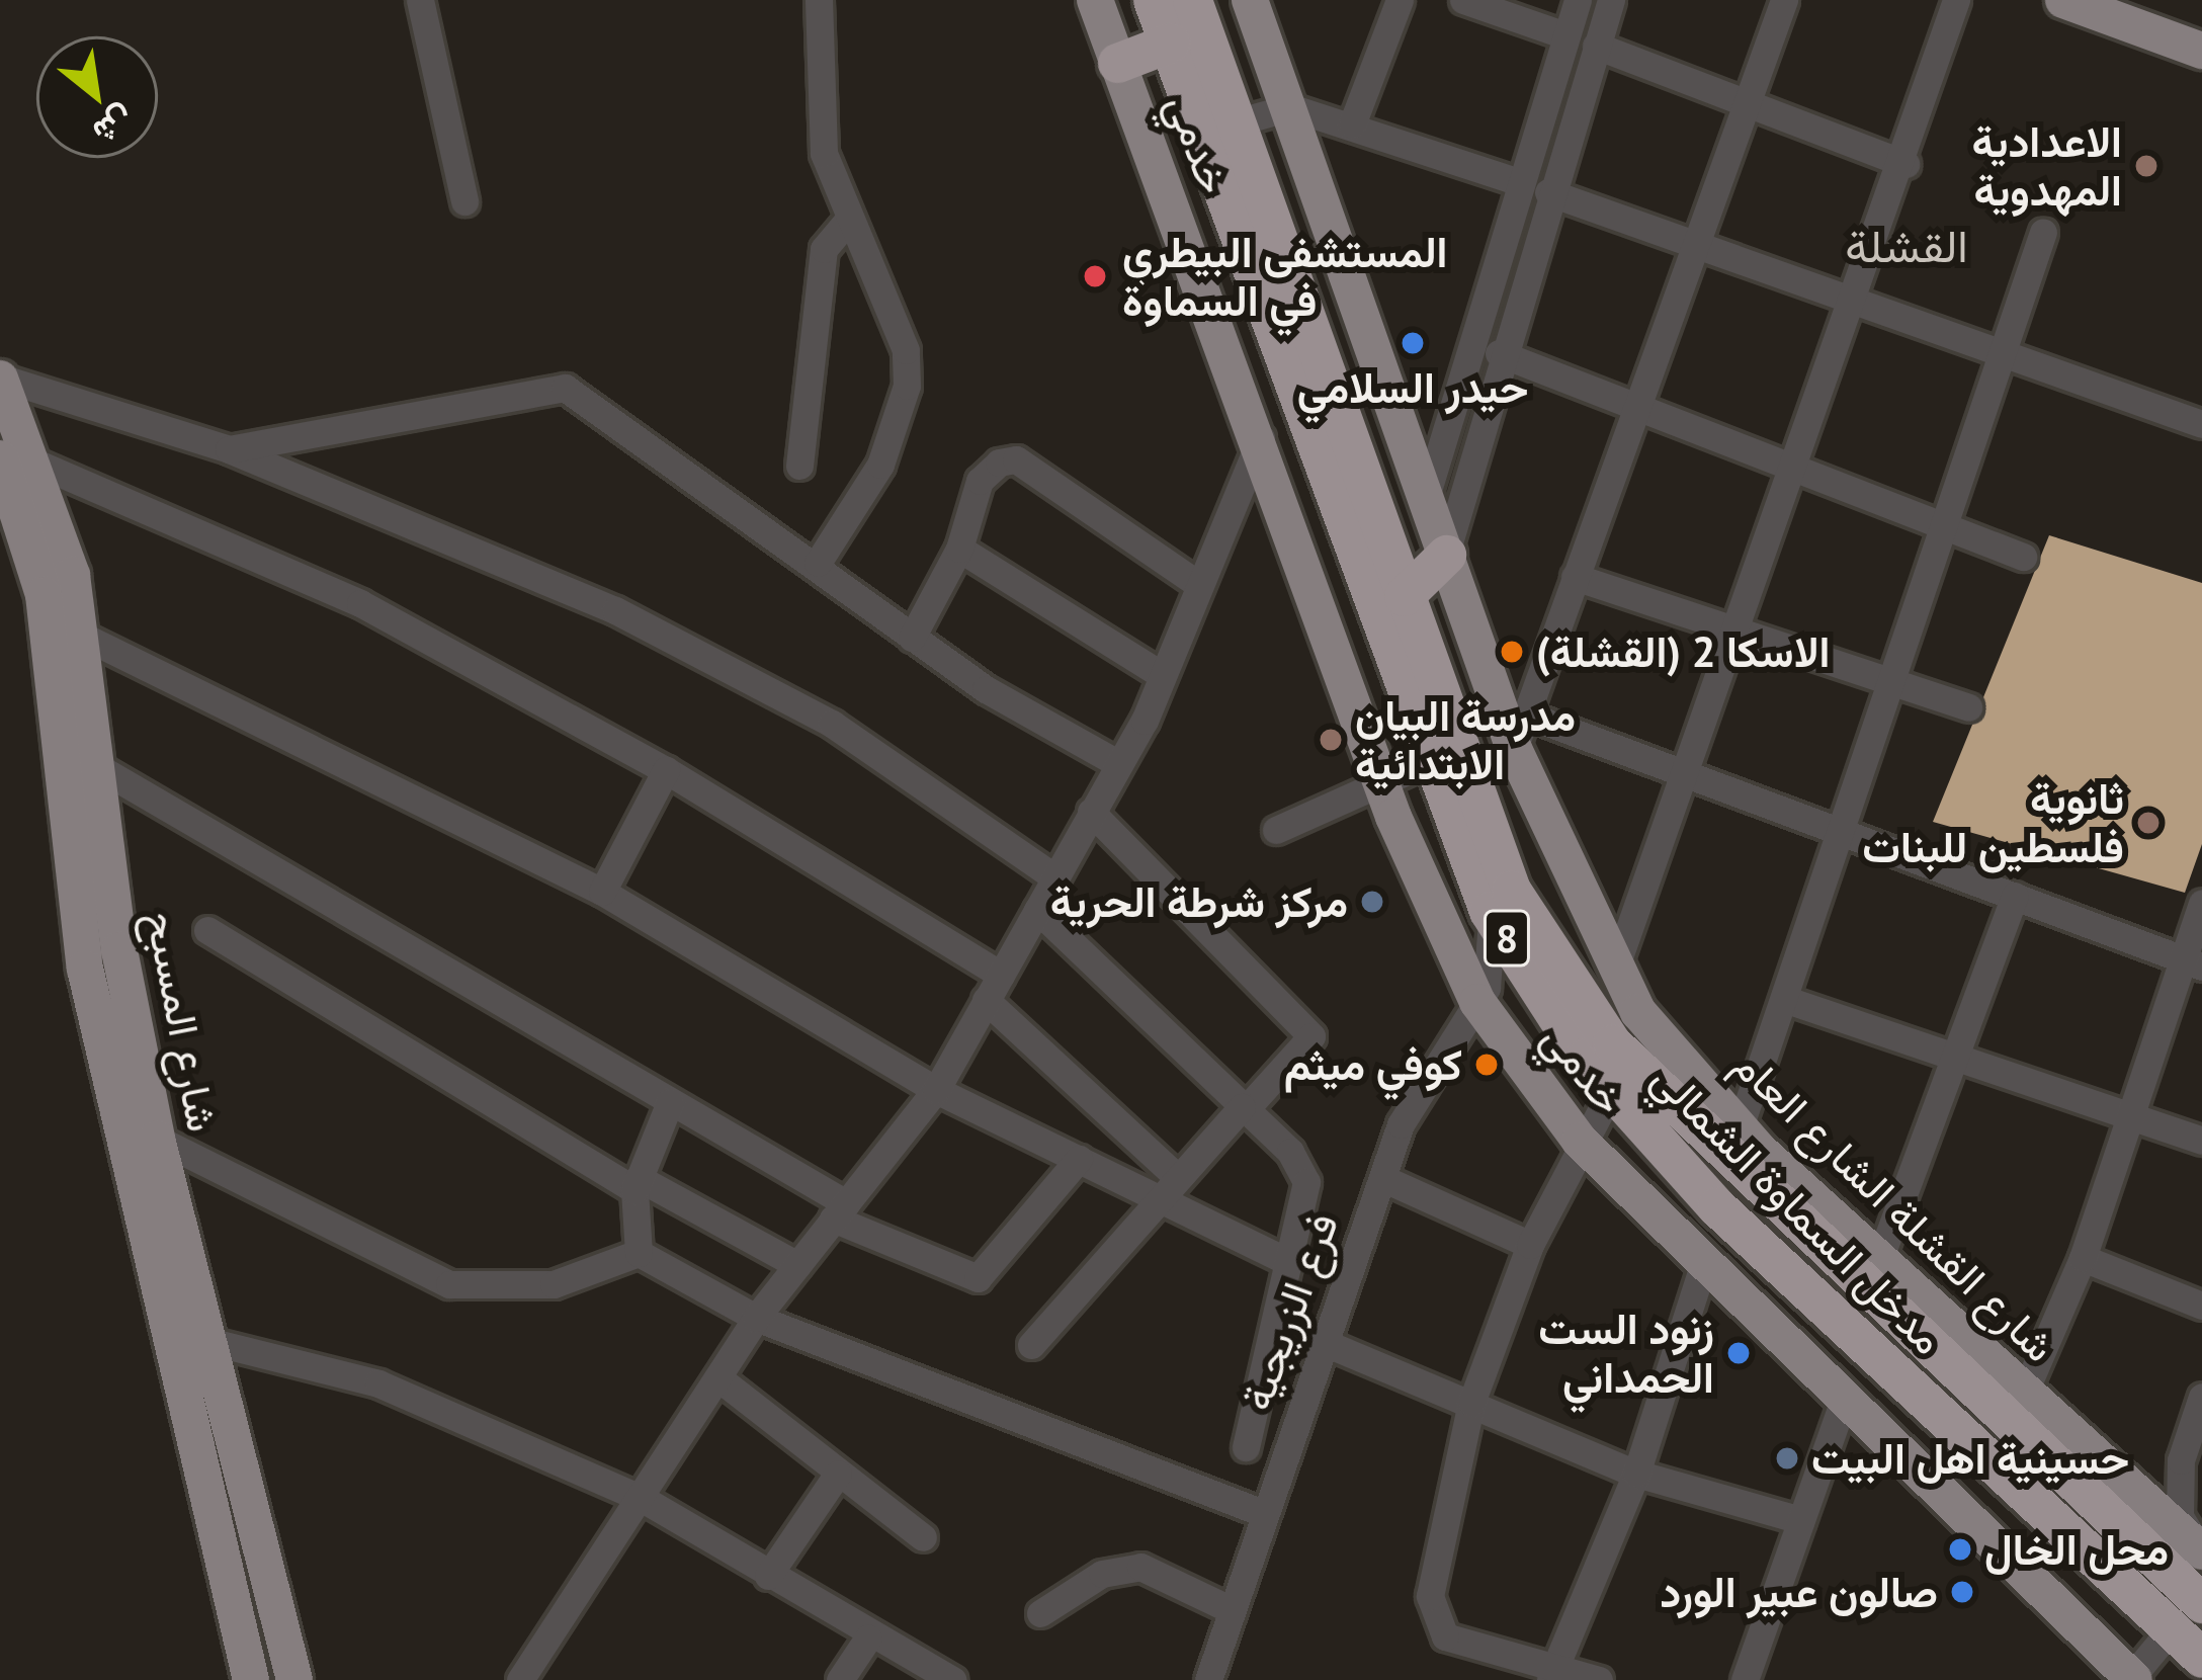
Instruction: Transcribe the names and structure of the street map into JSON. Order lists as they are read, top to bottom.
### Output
{
  "streets": {
    "highway": ["8", "مدخل السماوة الشمالي"],
    "main road": ["خدمي", "شارع المسبح", "شارع القشلة الشارع العام"],
    "street": ["فرع الزريجية"]
  },
  "crossings": [
    ["خدمي", "فرع الزريجية"]
  ],
  "districts": ["القشلة"],
  "places": [
    "الاعدادية المهدوية",
    "المستشفى البيطري في السماوة",
    "حيدر السلامي",
    "الاسكا 2 (القشلة)",
    "مدرسة البيان الابتدائية",
    "ثانوية فلسطين للبنات",
    "مركز شرطة الحرية",
    "كوفي ميثم",
    "زنود الست الحمداني",
    "حسينية اهل البيت",
    "محل الخال",
    "صالون عبير الورد"
  ],
  "north": "bottom right"
}
